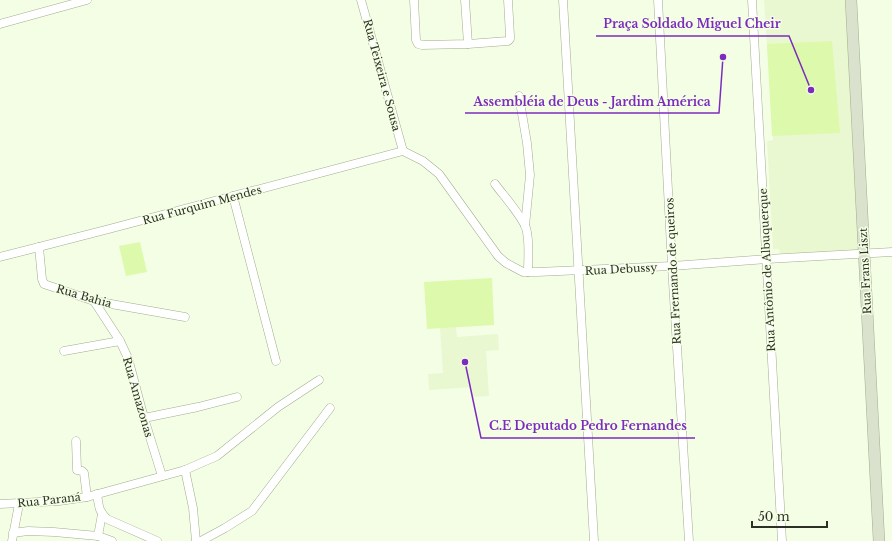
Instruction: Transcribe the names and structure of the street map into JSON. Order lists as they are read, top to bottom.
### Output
{
  "streets": {
    "street": [
      "Rua Teixeira e Sousa",
      "Rua Furquim Mendes",
      "Rua Debussy",
      "Rua Antônio de Albuquerque",
      "Rua Frernando de queiros",
      "Rua Frans Liszt",
      "Rua Bahia",
      "Rua Amazonas",
      "Rua Paraná"
    ]
  },
  "crossings": [
    ["Rua Teixeira e Sousa", "Rua Furquim Mendes"],
    ["Rua Teixeira e Sousa", "Rua Debussy"],
    ["Rua Furquim Mendes", "Rua Debussy"],
    ["Rua Furquim Mendes", "Rua Bahia"],
    ["Rua Debussy", "Rua Antônio de Albuquerque"],
    ["Rua Debussy", "Rua Frernando de queiros"],
    ["Rua Debussy", "Rua Frans Liszt"],
    ["Rua Bahia", "Rua Amazonas"],
    ["Rua Amazonas", "Rua Paraná"]
  ],
  "places": ["Assembléia de Deus - Jardim América", "Praça Soldado Miguel Cheir", "C.E Deputado Pedro Fernandes"],
  "scale_bar": "50 m"
}
